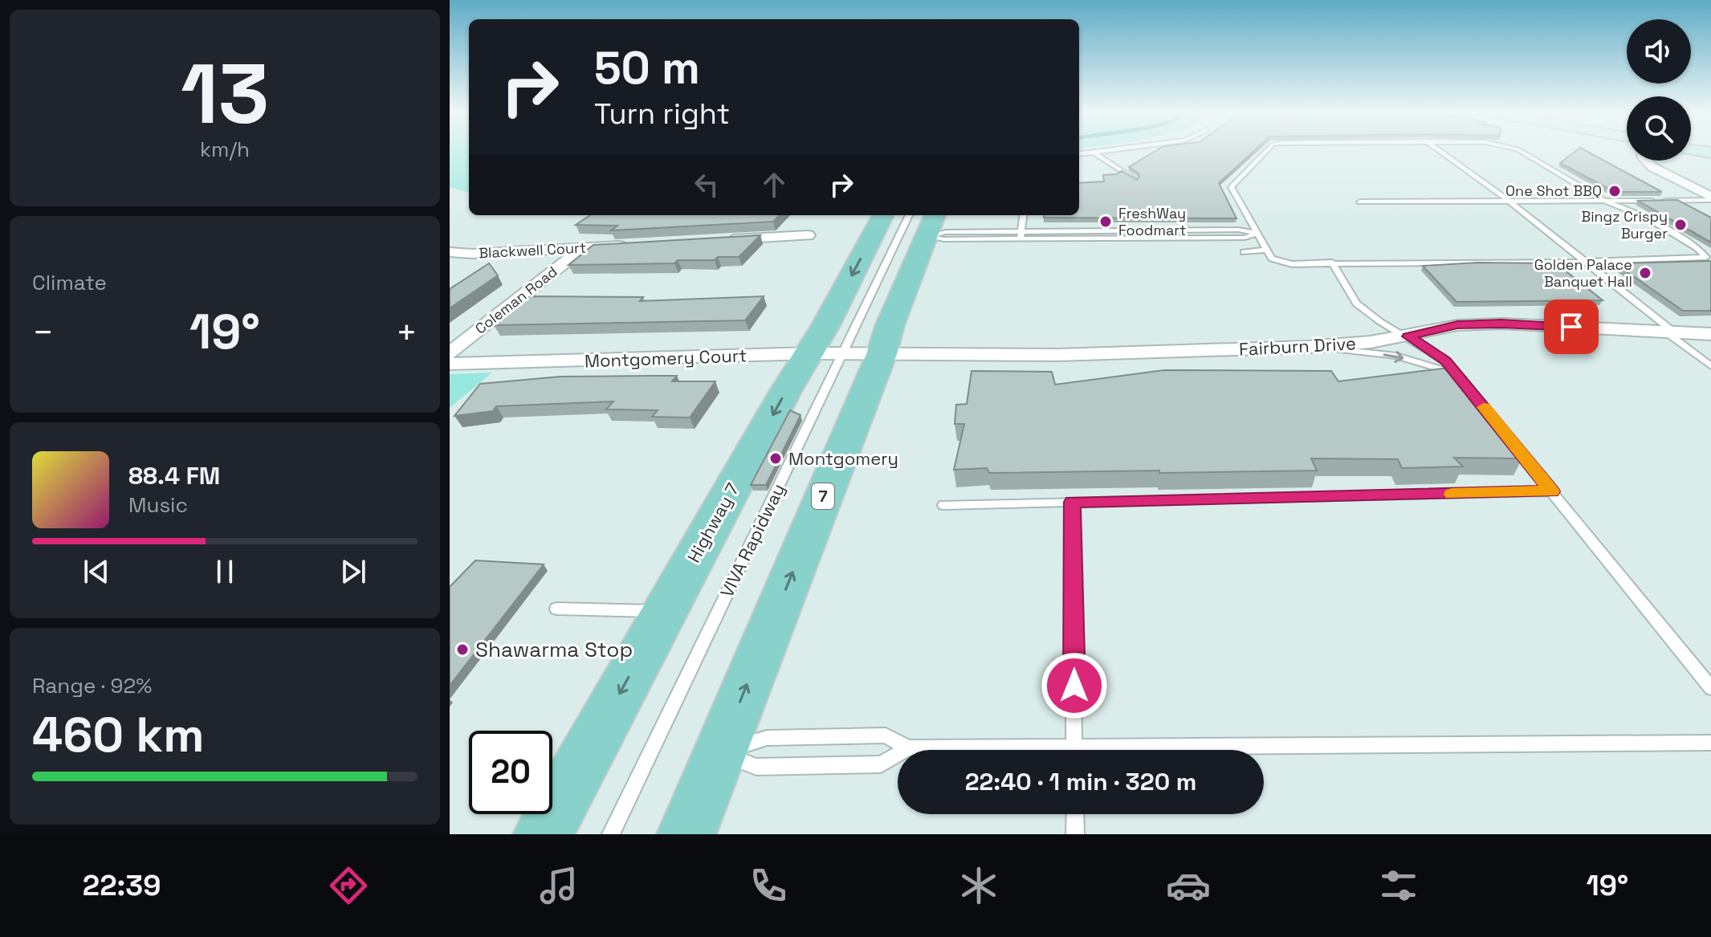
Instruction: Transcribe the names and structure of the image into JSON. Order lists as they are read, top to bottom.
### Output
{
  "streets": {
    "main road": ["7", "Highway 7"],
    "street": [
      "Blackwell Court",
      "Coleman Road",
      "Fairburn Drive",
      "Montgomery Court"
    ],
    "lane": ["VIVA Rapidway"]
  },
  "crossings": [
    ["Blackwell Court", "Coleman Road"],
    ["Fairburn Drive", "Montgomery Court"],
    ["Fairburn Drive", "7"],
    ["Montgomery Court", "7"],
    ["Montgomery Court", "Highway 7"],
    ["Montgomery Court", "VIVA Rapidway"],
    ["Highway 7", "VIVA Rapidway"]
  ],
  "places": [
    "One Shot BBQ",
    "FreshWay Foodmart",
    "Bingz Crispy Burger",
    "Golden Palace Banquet Hall",
    "Montgomery",
    "Shawarma Stop"
  ],
  "page": {
    "tile": [
      ["13", "km/h"],
      "Climate",
      ["Range · 92%", "460 km"]
    ],
    "turn": ["50 m", "Turn right"],
    "heat": ["−", "19°", "+"],
    "song": ["88.4 FM", "Music"],
    "limit": "20",
    "trip": "22:40 · 1 min · 320 m",
    "tabs": ["22:39", "19°"]
  }
}
